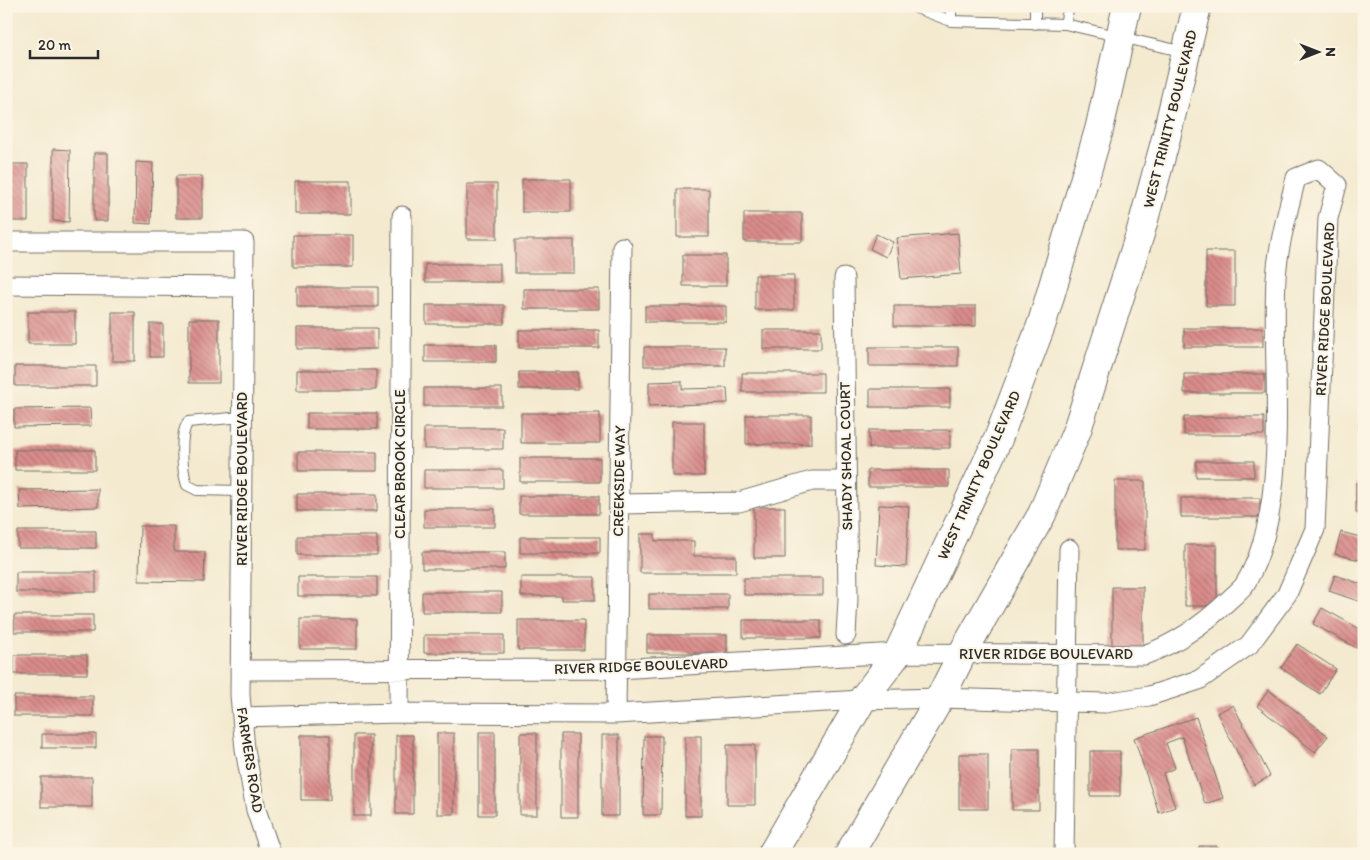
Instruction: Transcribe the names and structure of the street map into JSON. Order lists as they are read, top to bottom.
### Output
{
  "streets": {
    "main road": ["WEST TRINITY BOULEVARD"],
    "street": [
      "RIVER RIDGE BOULEVARD",
      "SHADY SHOAL COURT",
      "CLEAR BROOK CIRCLE",
      "CREEKSIDE WAY",
      "FARMERS ROAD"
    ]
  },
  "crossings": [
    ["WEST TRINITY BOULEVARD", "RIVER RIDGE BOULEVARD"],
    ["RIVER RIDGE BOULEVARD", "CLEAR BROOK CIRCLE"],
    ["RIVER RIDGE BOULEVARD", "CREEKSIDE WAY"],
    ["RIVER RIDGE BOULEVARD", "FARMERS ROAD"]
  ],
  "scale_bar": "20 m",
  "north": "right"
}
